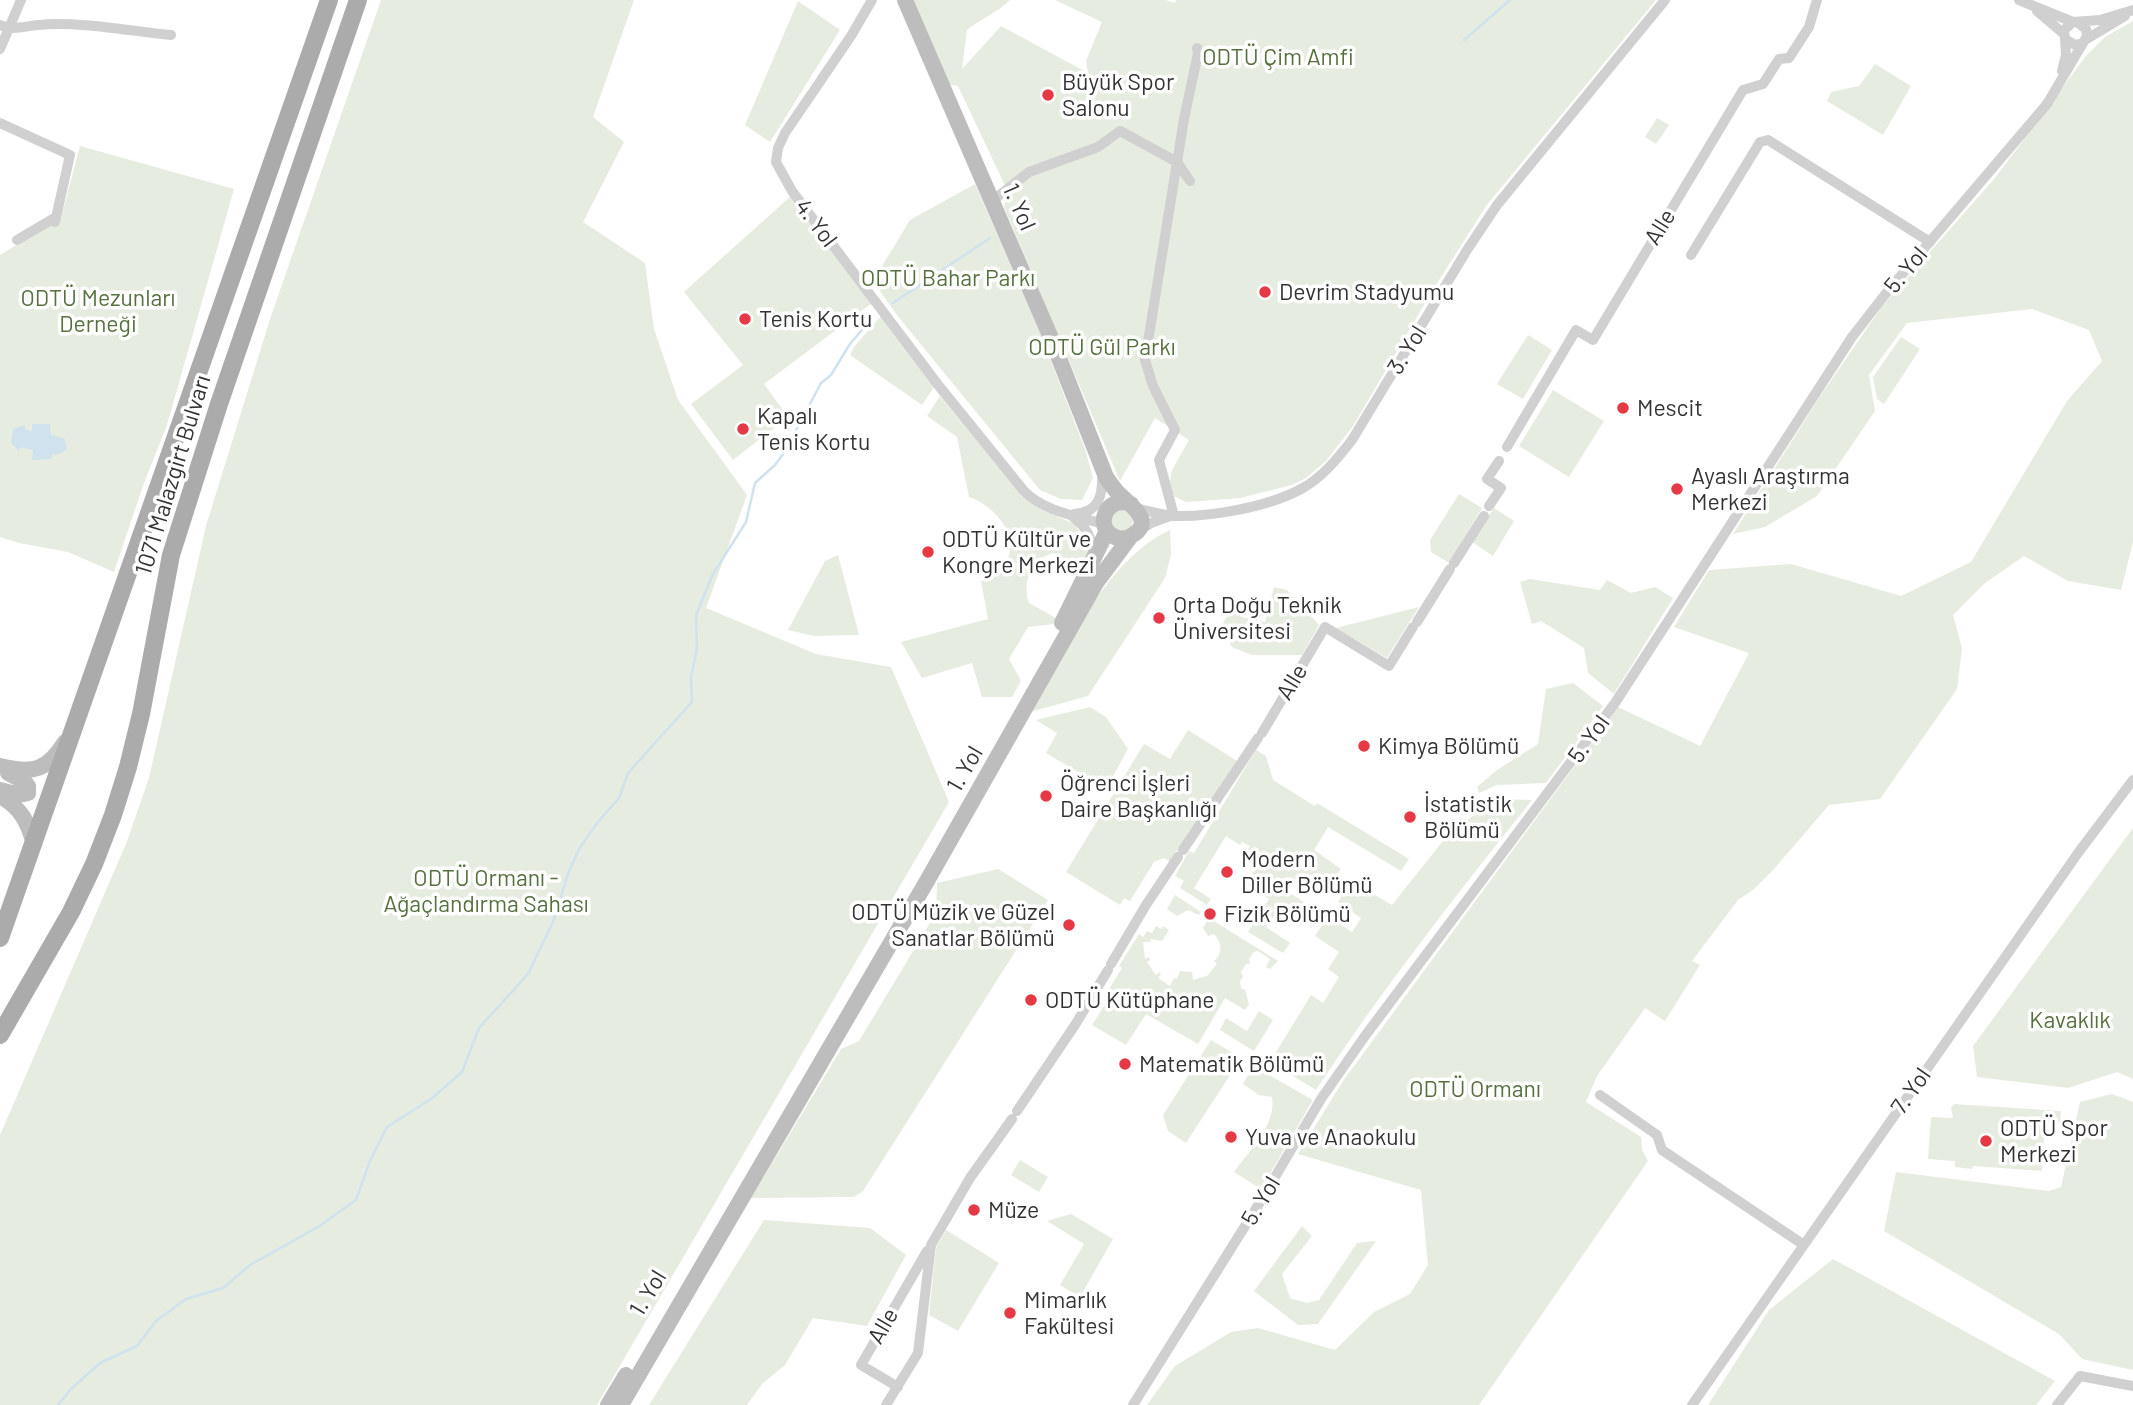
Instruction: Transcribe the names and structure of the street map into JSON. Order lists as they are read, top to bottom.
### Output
{
  "streets": {
    "main road": ["1. Yol", "1071 Malazgirt Bulvarı"],
    "street": [
      "4. Yol",
      "Alle",
      "5. Yol",
      "3. Yol",
      "7. Yol"
    ]
  },
  "crossings": [
    ["1. Yol", "4. Yol"],
    ["1. Yol", "3. Yol"],
    ["4. Yol", "3. Yol"]
  ],
  "parks": [
    "ODTÜ Çim Amfi",
    "ODTÜ Bahar Parkı",
    "ODTÜ Mezunları Derneği",
    "ODTÜ Gül Parkı",
    "ODTÜ Ormanı - Ağaçlandırma Sahası",
    "Kavaklık",
    "ODTÜ Ormanı"
  ],
  "places": [
    "Büyük Spor Salonu",
    "Devrim Stadyumu",
    "Tenis Kortu",
    "Mescit",
    "Kapalı Tenis Kortu",
    "Ayaslı Araştırma Merkezi",
    "ODTÜ Kültür ve Kongre Merkezi",
    "Orta Doğu Teknik Üniversitesi",
    "Kimya Bölümü",
    "Öğrenci İşleri Daire Başkanlığı",
    "İstatistik Bölümü",
    "Modern Diller Bölümü",
    "Fizik Bölümü",
    "ODTÜ Müzik ve Güzel Sanatlar Bölümü",
    "ODTÜ Kütüphane",
    "Matematik Bölümü",
    "Yuva ve Anaokulu",
    "ODTÜ Spor Merkezi",
    "Müze",
    "Mimarlık Fakültesi"
  ]
}
